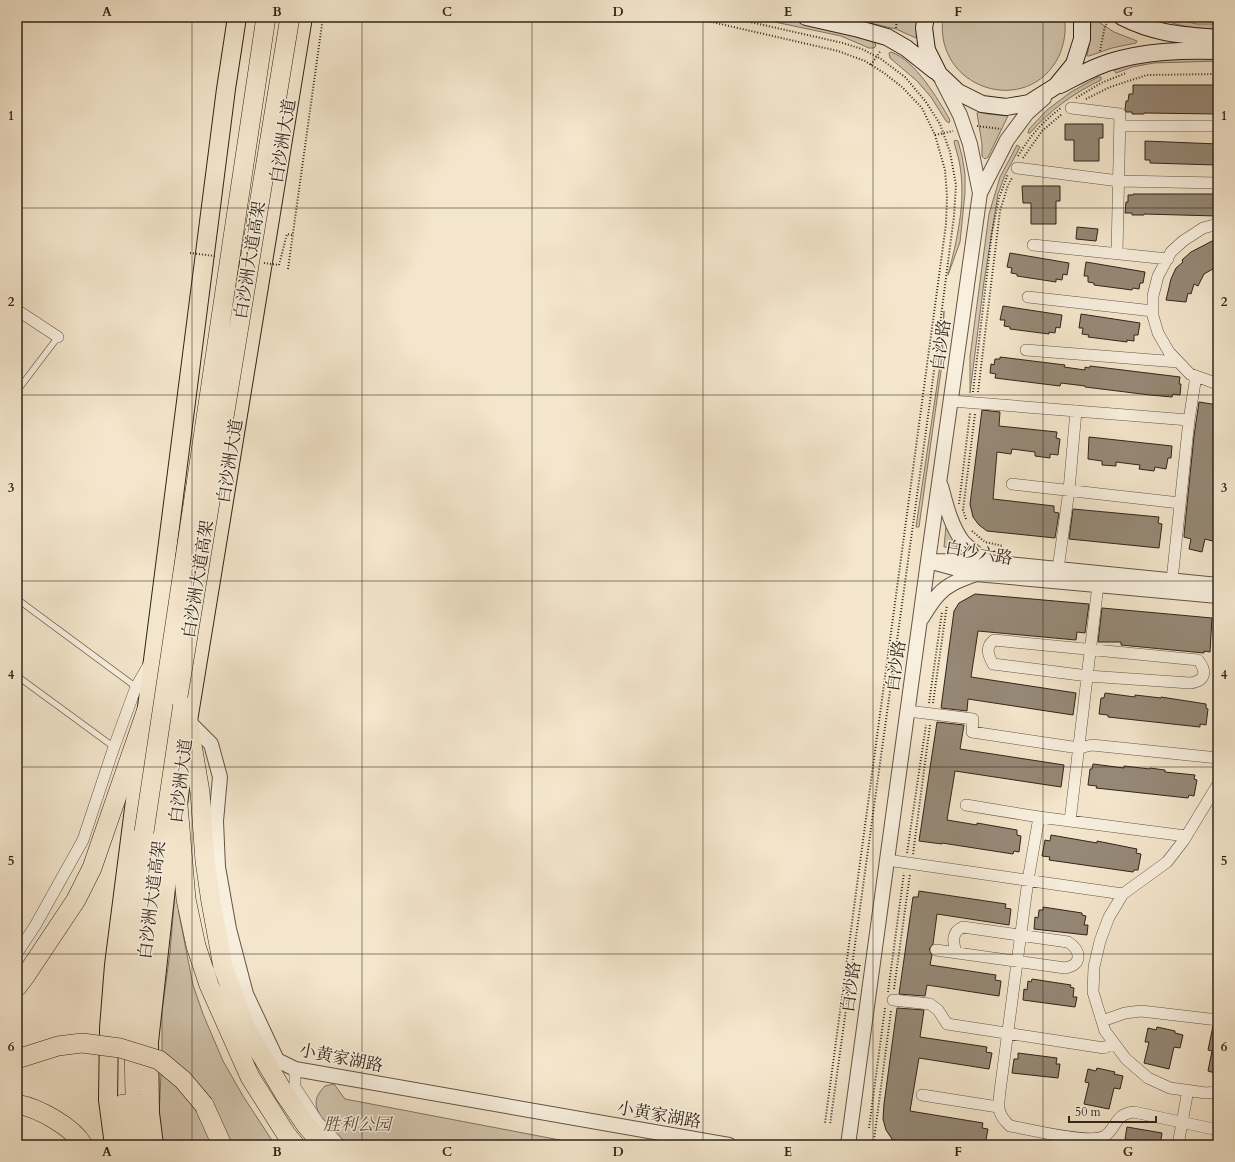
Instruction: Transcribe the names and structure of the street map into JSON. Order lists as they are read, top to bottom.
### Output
{
  "streets": {
    "highway": ["白沙洲大道高架"],
    "main road": ["白沙洲大道"],
    "street": ["白沙路", "白沙六路", "小黄家湖路"]
  },
  "crossings": [
    ["白沙洲大道", "白沙洲大道高架"],
    ["白沙洲大道", "小黄家湖路"],
    ["白沙路", "白沙六路"]
  ],
  "parks": ["胜利公园"],
  "scale_bar": "50 m",
  "grid": {
    "columns": [
      "A",
      "B",
      "C",
      "D",
      "E",
      "F",
      "G"
    ],
    "rows": [
      "1",
      "2",
      "3",
      "4",
      "5",
      "6"
    ]
  }
}
